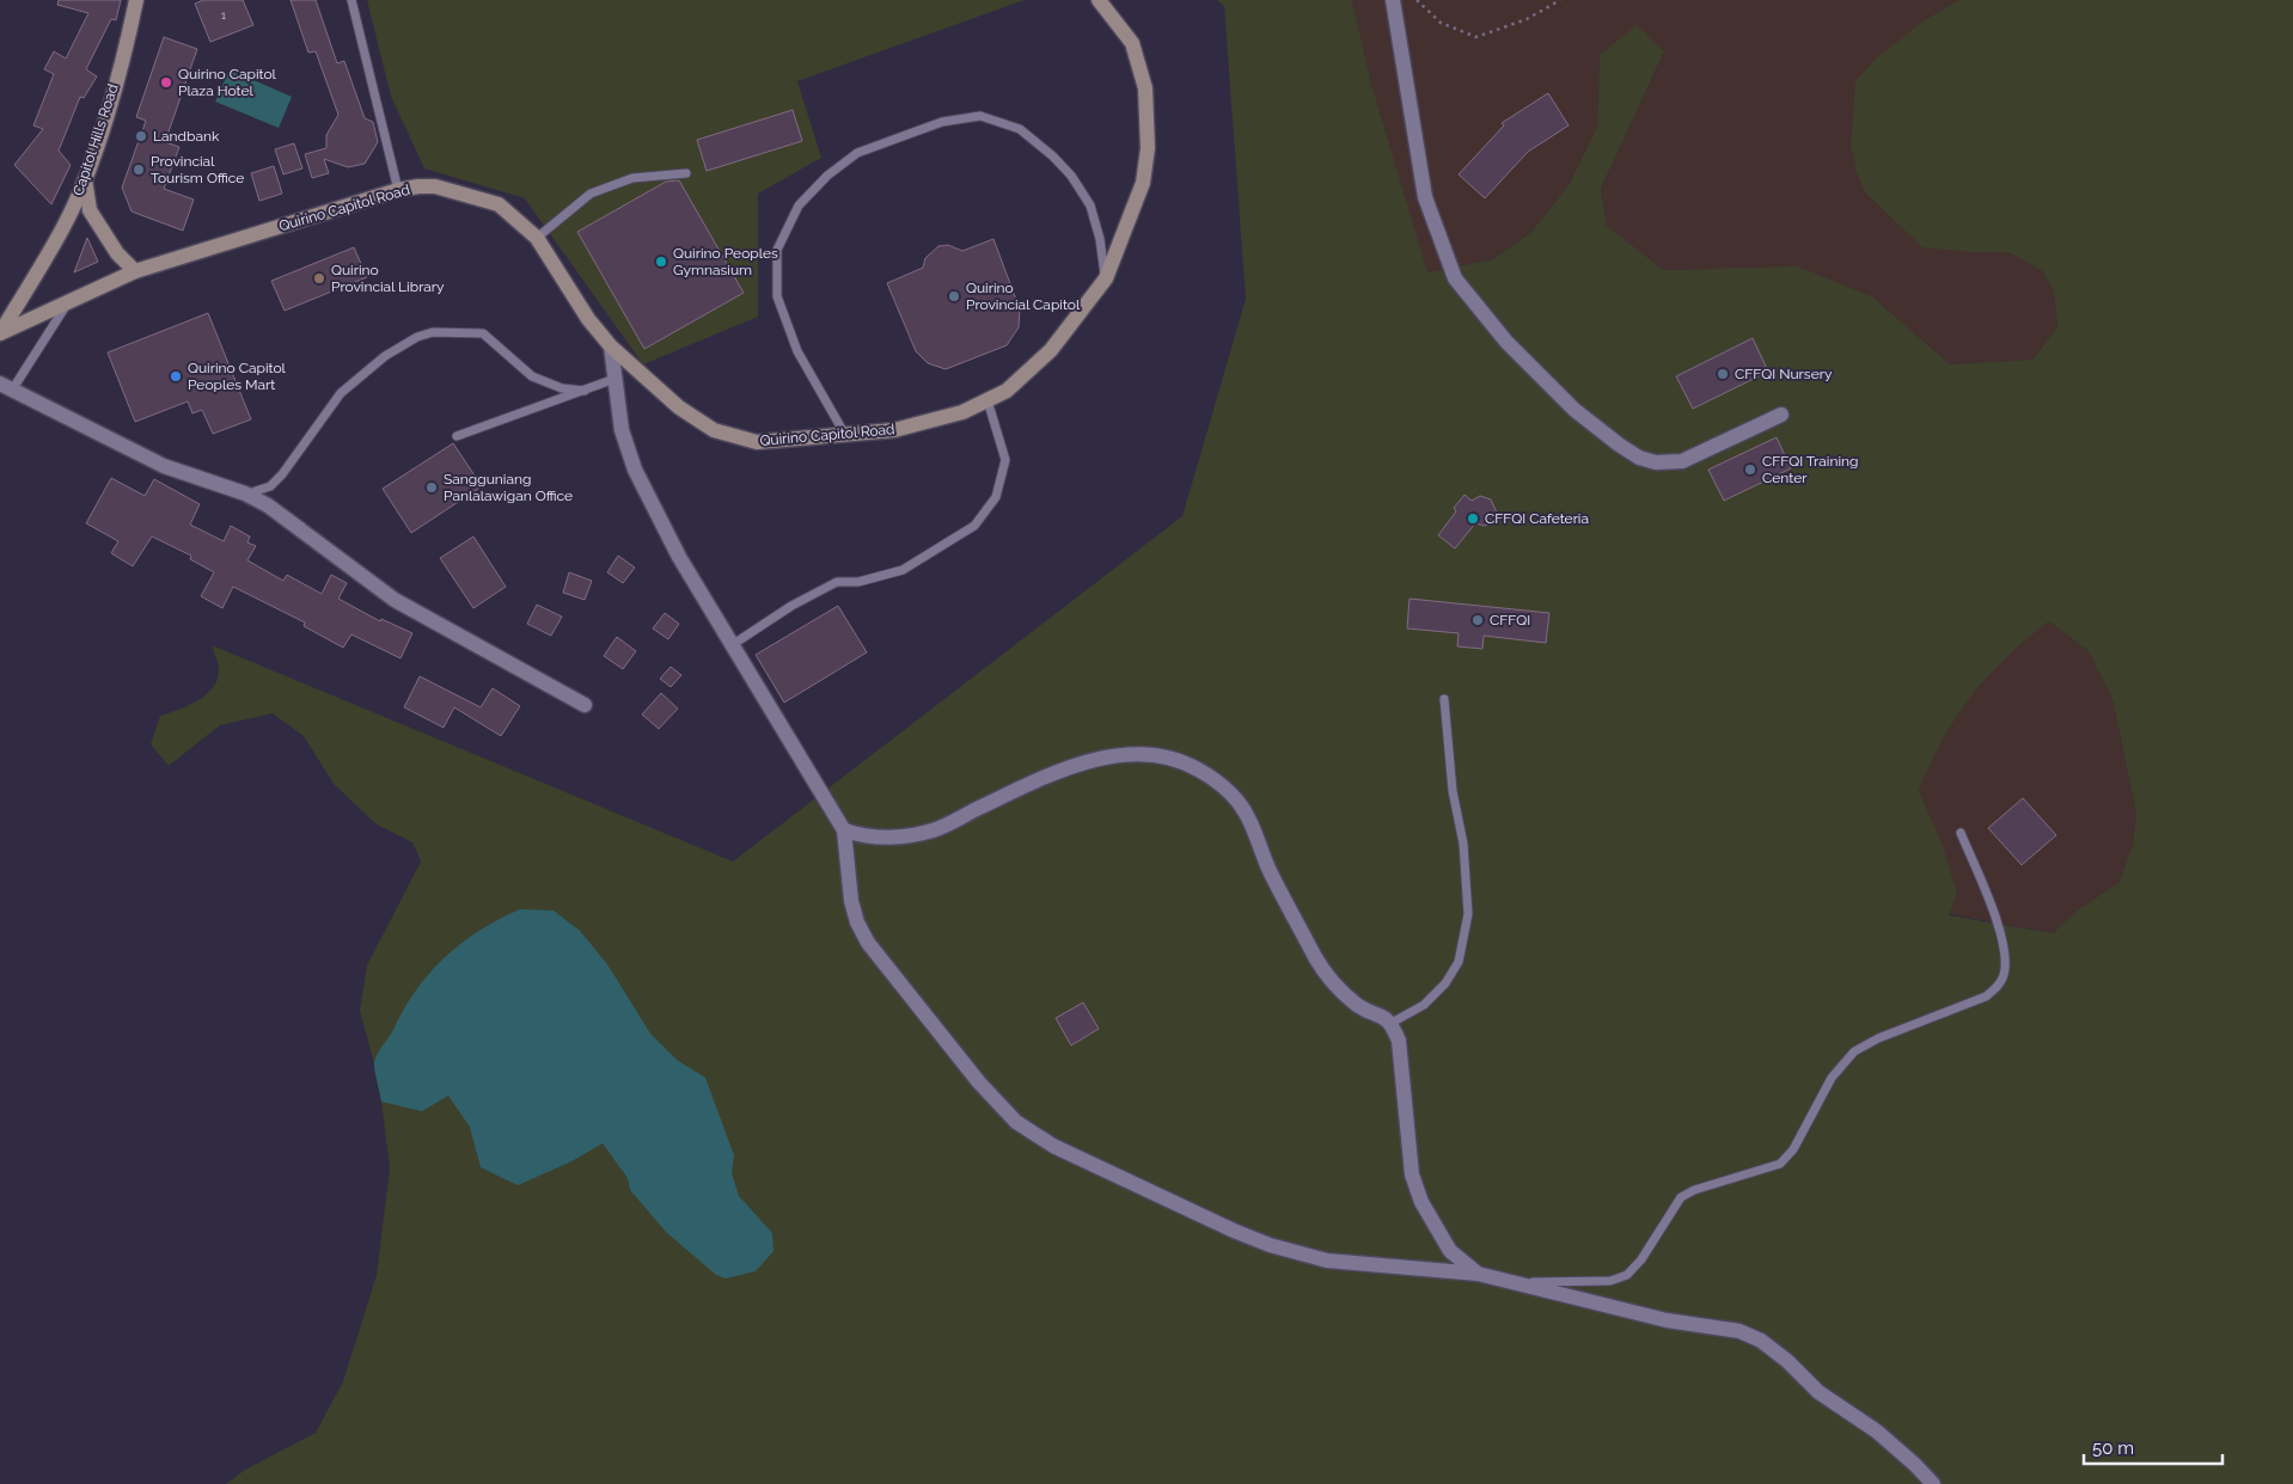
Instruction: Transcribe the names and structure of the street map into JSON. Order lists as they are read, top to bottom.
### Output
{
  "streets": {
    "street": ["Capitol Hills Road", "Quirino Capitol Road"]
  },
  "crossings": [
    ["Capitol Hills Road", "Quirino Capitol Road"]
  ],
  "places": [
    "Quirino Capitol Plaza Hotel",
    "Landbank",
    "Provincial Tourism Office",
    "Quirino Peoples Gymnasium",
    "Quirino Provincial Library",
    "Quirino Provincial Capitol",
    "CFFQI Nursery",
    "Quirino Capitol Peoples Mart",
    "CFFQI Training Center",
    "Sangguniang Panlalawigan Office",
    "CFFQI Cafeteria",
    "CFFQI"
  ],
  "house_numbers": ["1"],
  "scale_bar": "50 m"
}
